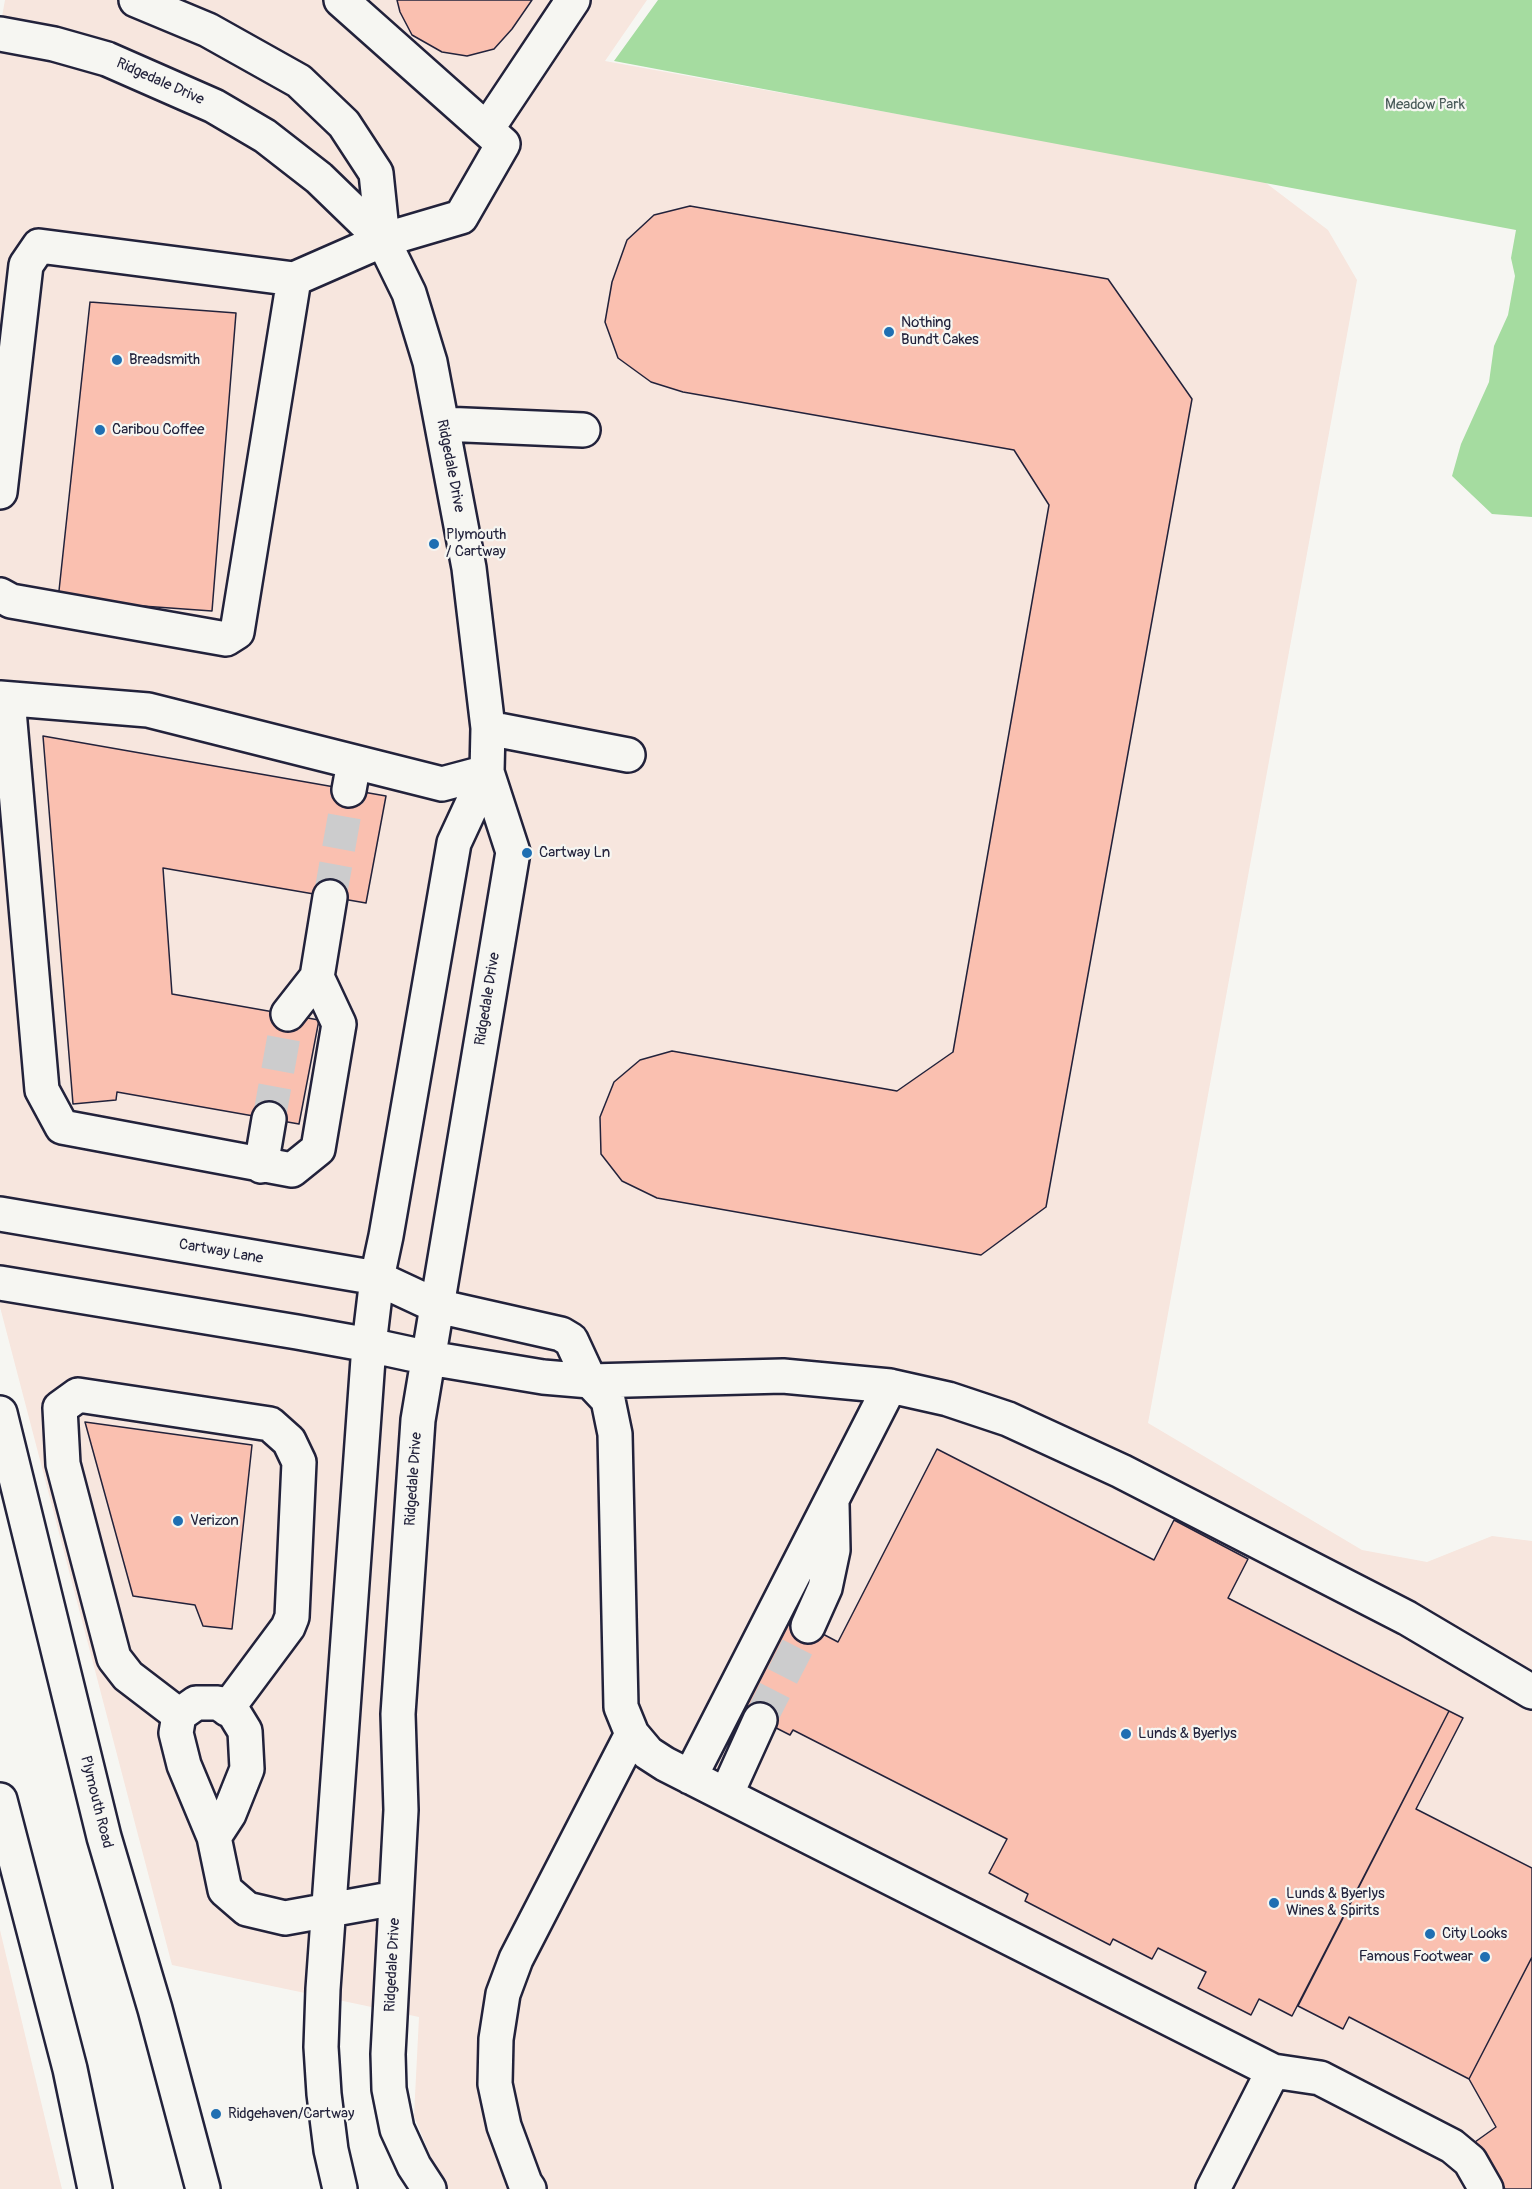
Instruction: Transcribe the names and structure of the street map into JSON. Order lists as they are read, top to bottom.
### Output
{
  "streets": {
    "street": ["Ridgedale Drive", "Cartway Lane", "Plymouth Road"]
  },
  "crossings": [
    ["Ridgedale Drive", "Cartway Lane"]
  ],
  "parks": ["Meadow Park"],
  "places": [
    "Nothing Bundt Cakes",
    "Breadsmith",
    "Caribou Coffee",
    "Plymouth / Cartway",
    "Cartway Ln",
    "Verizon",
    "Lunds & Byerlys",
    "Lunds & Byerlys Wines & Spirits",
    "City Looks",
    "Famous Footwear",
    "Ridgehaven/Cartway"
  ]
}
